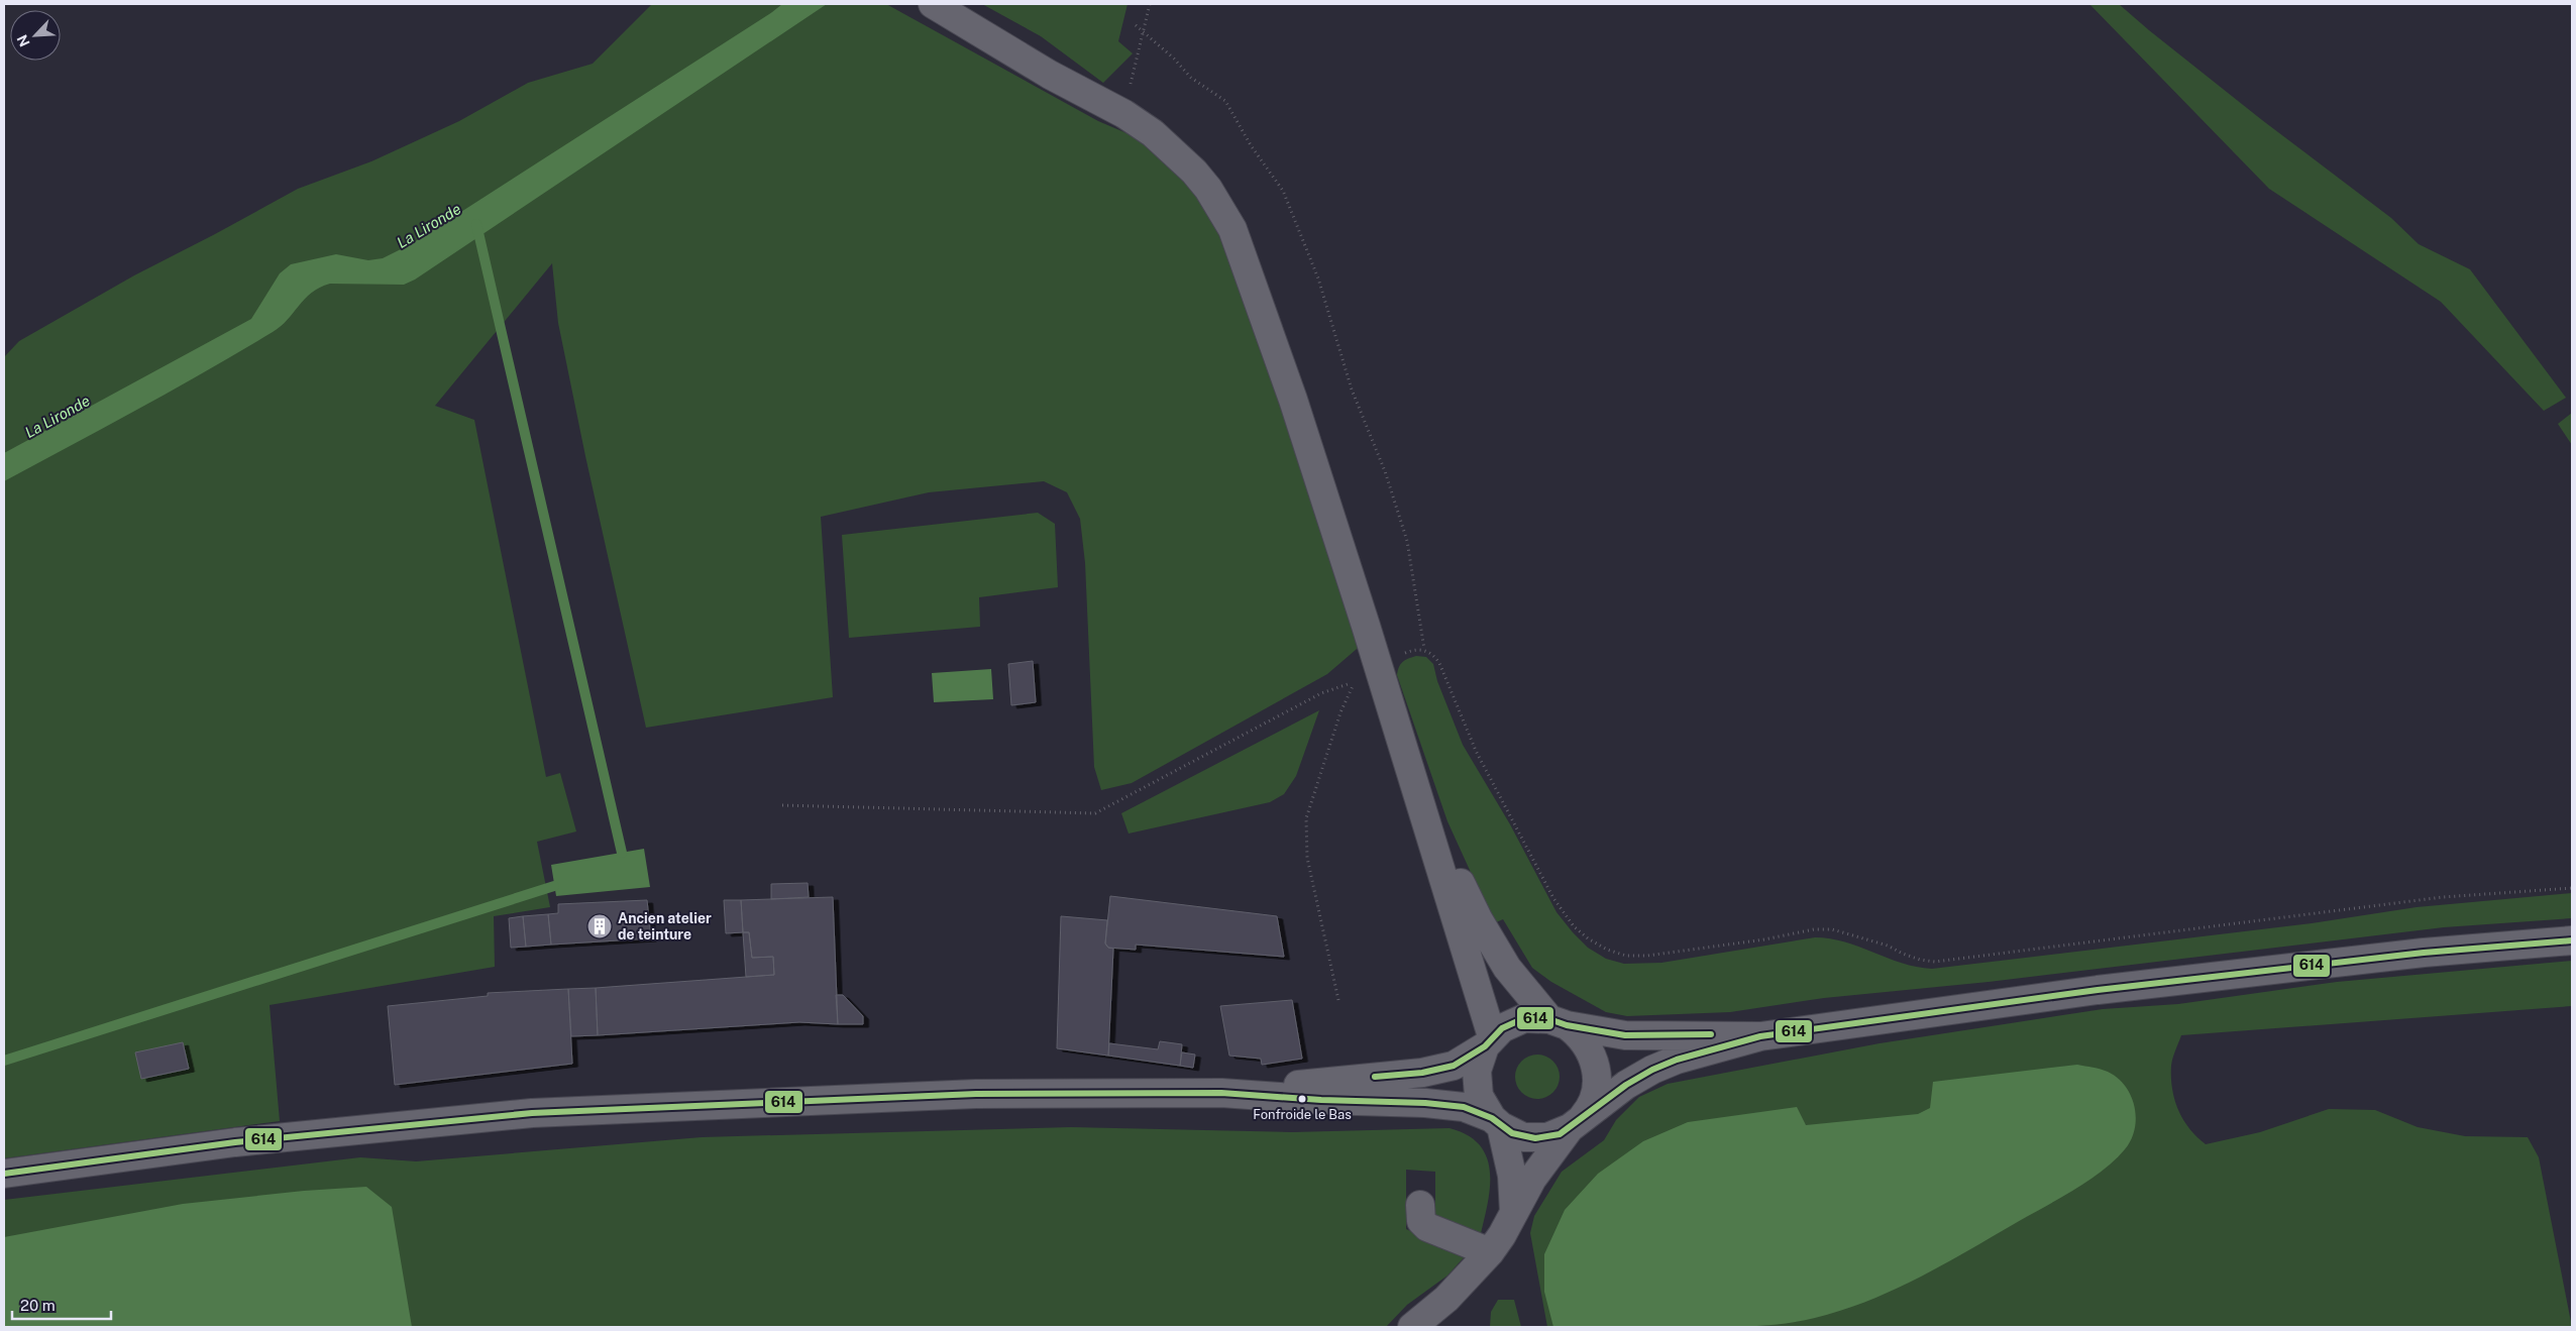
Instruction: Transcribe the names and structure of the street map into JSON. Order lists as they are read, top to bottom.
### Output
{
  "water": ["La Lironde"],
  "places": {
    "building": ["Ancien atelier de teinture"],
    "other": ["Fonfroide le Bas"]
  },
  "lines": ["transit line 614"],
  "scale_bar": "20 m",
  "north": "bottom left"
}
